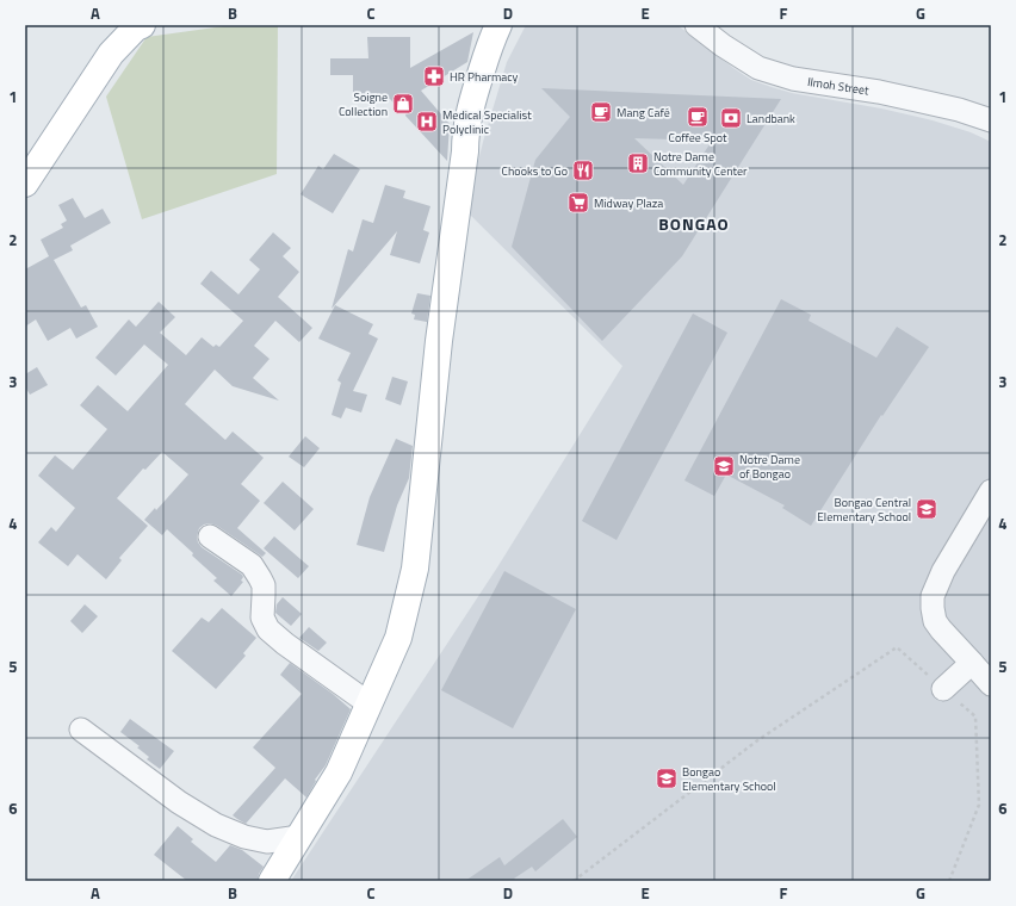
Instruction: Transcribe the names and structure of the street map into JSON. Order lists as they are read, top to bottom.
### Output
{
  "streets": {
    "street": ["Ilmoh Street"]
  },
  "districts": ["BONGAO"],
  "places": {
    "pharmacy": ["HR Pharmacy"],
    "shop": ["Soigne Collection"],
    "cafe": ["Mang Café", "Coffee Spot"],
    "bank": ["Landbank"],
    "hospital": ["Medical Specialist Polyclinic"],
    "building": ["Notre Dame Community Center"],
    "restaurant": ["Chooks to Go"],
    "supermarket": ["Midway Plaza"],
    "school or university": ["Notre Dame of Bongao", "Bongao Central Elementary School", "Bongao Elementary School"]
  },
  "grid": {
    "columns": [
      "A",
      "B",
      "C",
      "D",
      "E",
      "F",
      "G"
    ],
    "rows": [
      "1",
      "2",
      "3",
      "4",
      "5",
      "6"
    ]
  }
}
